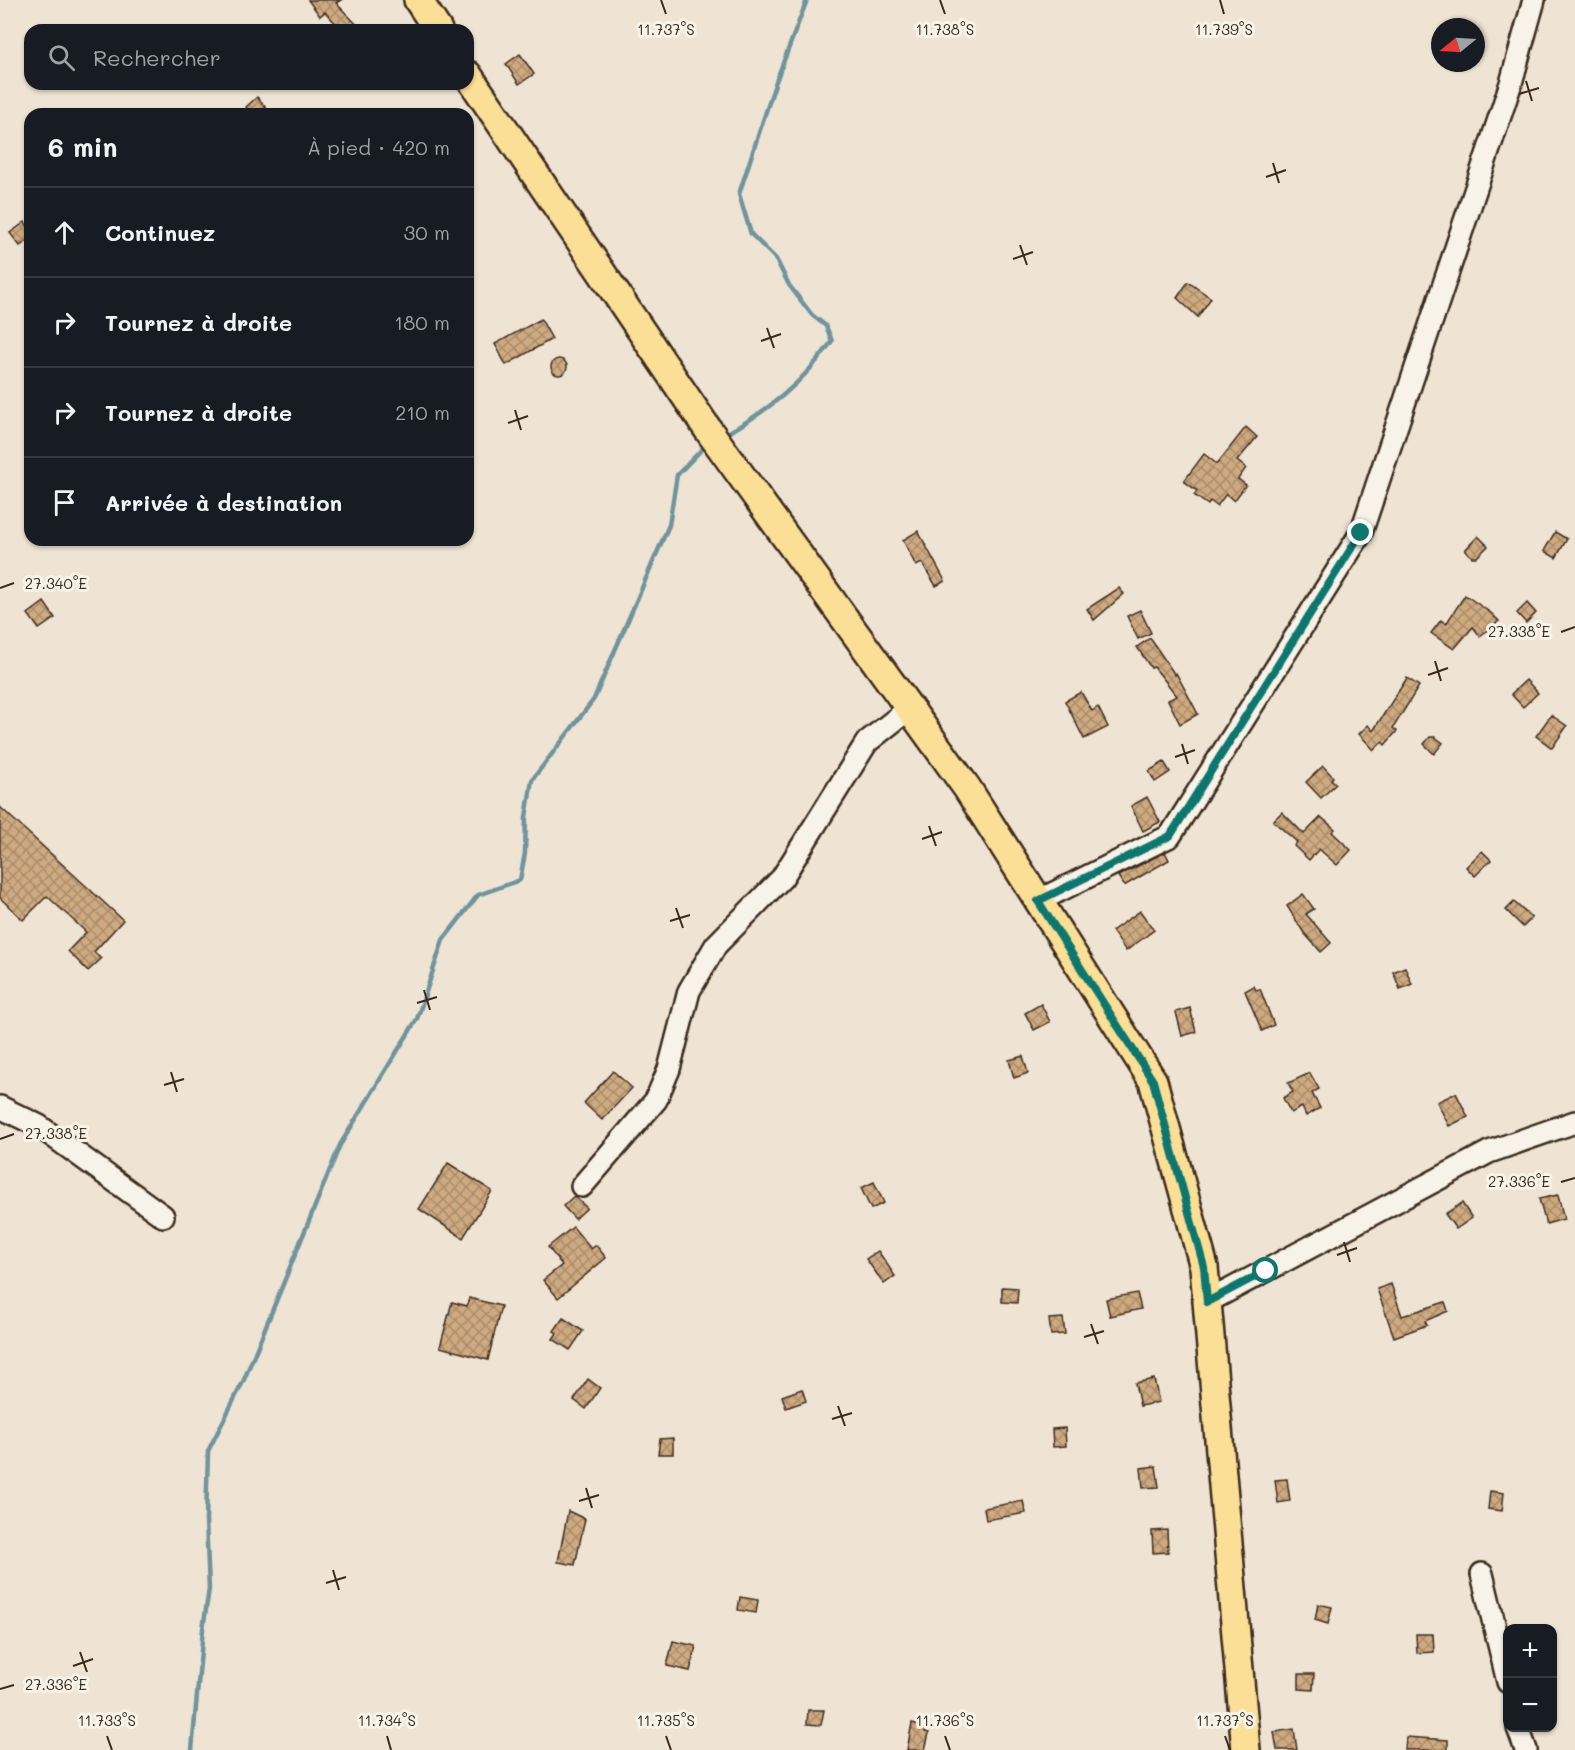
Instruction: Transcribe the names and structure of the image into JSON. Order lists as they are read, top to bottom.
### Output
{
  "north": "left",
  "page": {
    "search": "Rechercher",
    "heading": ["6 min", "À pied · 420 m"],
    "list": [
      ["Continuez", "30 m"],
      ["Tournez à droite", "180 m"],
      ["Tournez à droite", "210 m"],
      "Arrivée à destination"
    ],
    "map_buttons": ["+", "−"]
  },
  "coordinates": [
    "11.737°S",
    "11.738°S",
    "11.739°S",
    "27.340°E",
    "27.338°E",
    "27.336°E",
    "11.733°S",
    "11.734°S",
    "11.735°S",
    "11.736°S"
  ]
}
